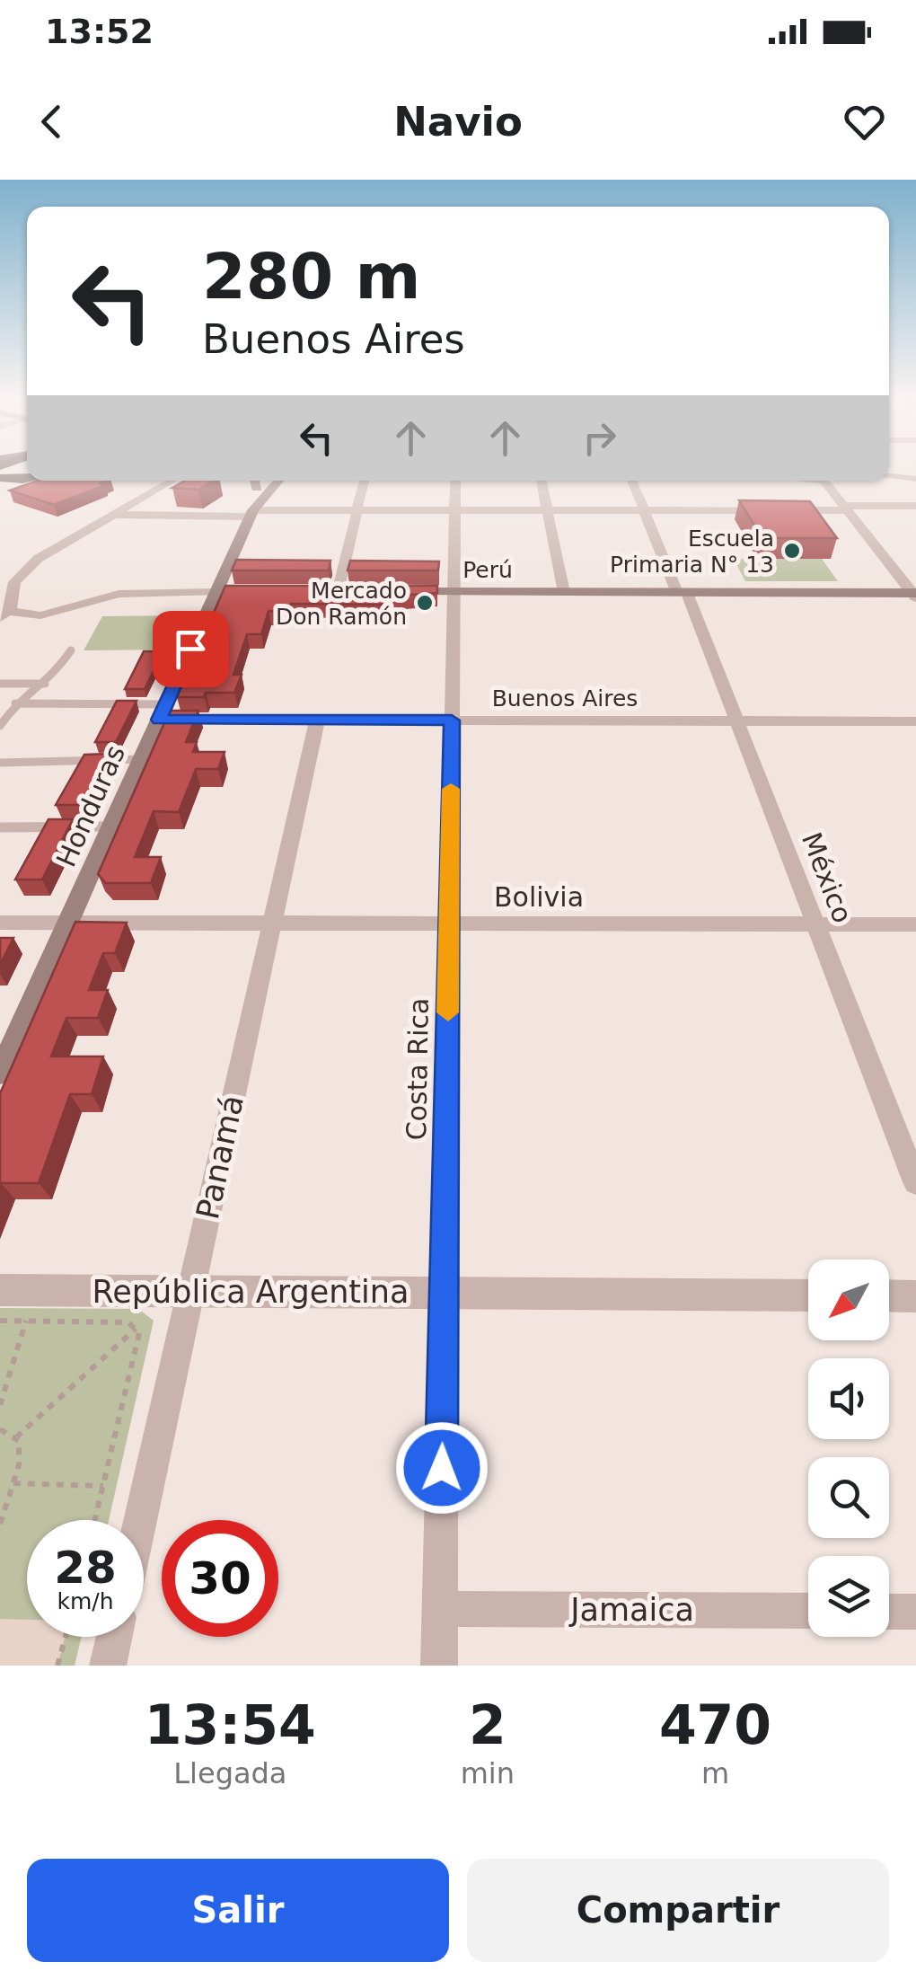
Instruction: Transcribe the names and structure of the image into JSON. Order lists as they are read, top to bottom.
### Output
{
  "streets": {
    "main road": ["Perú", "Honduras"],
    "street": [
      "Buenos Aires",
      "México",
      "Bolivia",
      "Costa Rica",
      "Panamá",
      "República Argentina",
      "Jamaica"
    ]
  },
  "crossings": [
    ["Perú", "México"],
    ["Perú", "Costa Rica"],
    ["Buenos Aires", "Honduras"],
    ["Buenos Aires", "México"],
    ["Buenos Aires", "Costa Rica"],
    ["Buenos Aires", "Panamá"],
    ["Honduras", "Bolivia"],
    ["México", "Bolivia"],
    ["Bolivia", "Costa Rica"],
    ["Bolivia", "Panamá"],
    ["Costa Rica", "República Argentina"],
    ["Costa Rica", "Jamaica"],
    ["Panamá", "República Argentina"]
  ],
  "places": ["Escuela Primaria N° 13", "Mercado Don Ramón"],
  "north": "bottom left",
  "page": {
    "status": "13:52",
    "header": "Navio",
    "turn": ["280 m", "Buenos Aires"],
    "speed": "28 km/h",
    "limit": "30",
    "eta": [
      "13:54",
      "Llegada",
      "2",
      "min",
      "470",
      "m"
    ],
    "buttons": ["Salir", "Compartir"]
  }
}
